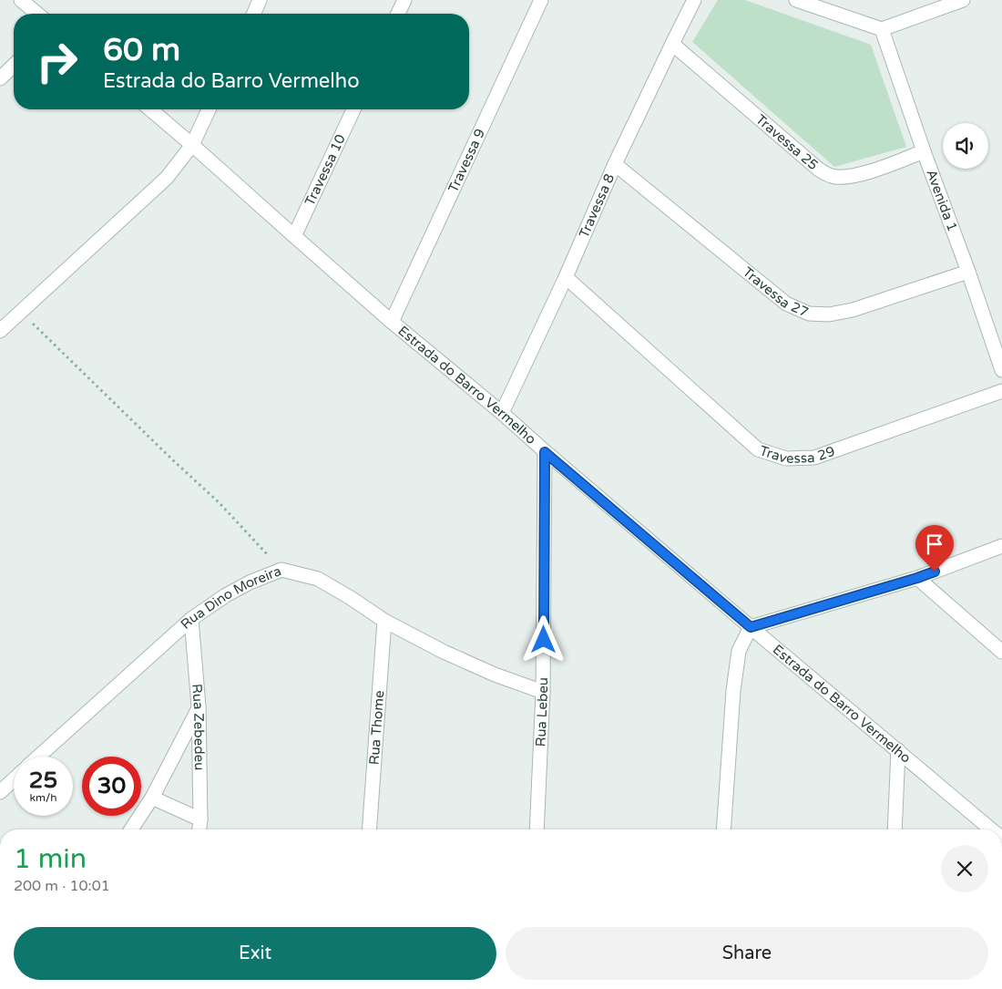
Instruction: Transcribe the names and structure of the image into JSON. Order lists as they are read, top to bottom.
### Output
{
  "streets": {
    "street": [
      "Travessa 25",
      "Travessa 9",
      "Travessa 10",
      "Avenida 1",
      "Travessa 8",
      "Travessa 27",
      "Estrada do Barro Vermelho",
      "Travessa 29",
      "Rua Dino Moreira",
      "Rua Lebeu",
      "Rua Zebedeu",
      "Rua Thome"
    ]
  },
  "crossings": [
    ["Travessa 25", "Avenida 1"],
    ["Travessa 25", "Travessa 8"],
    ["Travessa 9", "Estrada do Barro Vermelho"],
    ["Travessa 10", "Estrada do Barro Vermelho"],
    ["Avenida 1", "Travessa 27"],
    ["Travessa 8", "Travessa 27"],
    ["Travessa 8", "Estrada do Barro Vermelho"],
    ["Travessa 8", "Travessa 29"],
    ["Estrada do Barro Vermelho", "Rua Lebeu"],
    ["Rua Dino Moreira", "Rua Lebeu"],
    ["Rua Dino Moreira", "Rua Zebedeu"],
    ["Rua Dino Moreira", "Rua Thome"]
  ],
  "page": {
    "turn": ["60 m", "Estrada do Barro Vermelho"],
    "speed": "25 km/h",
    "limit": "30",
    "heading": ["1 min", "200 m · 10:01"],
    "buttons": ["Exit", "Share"]
  }
}
